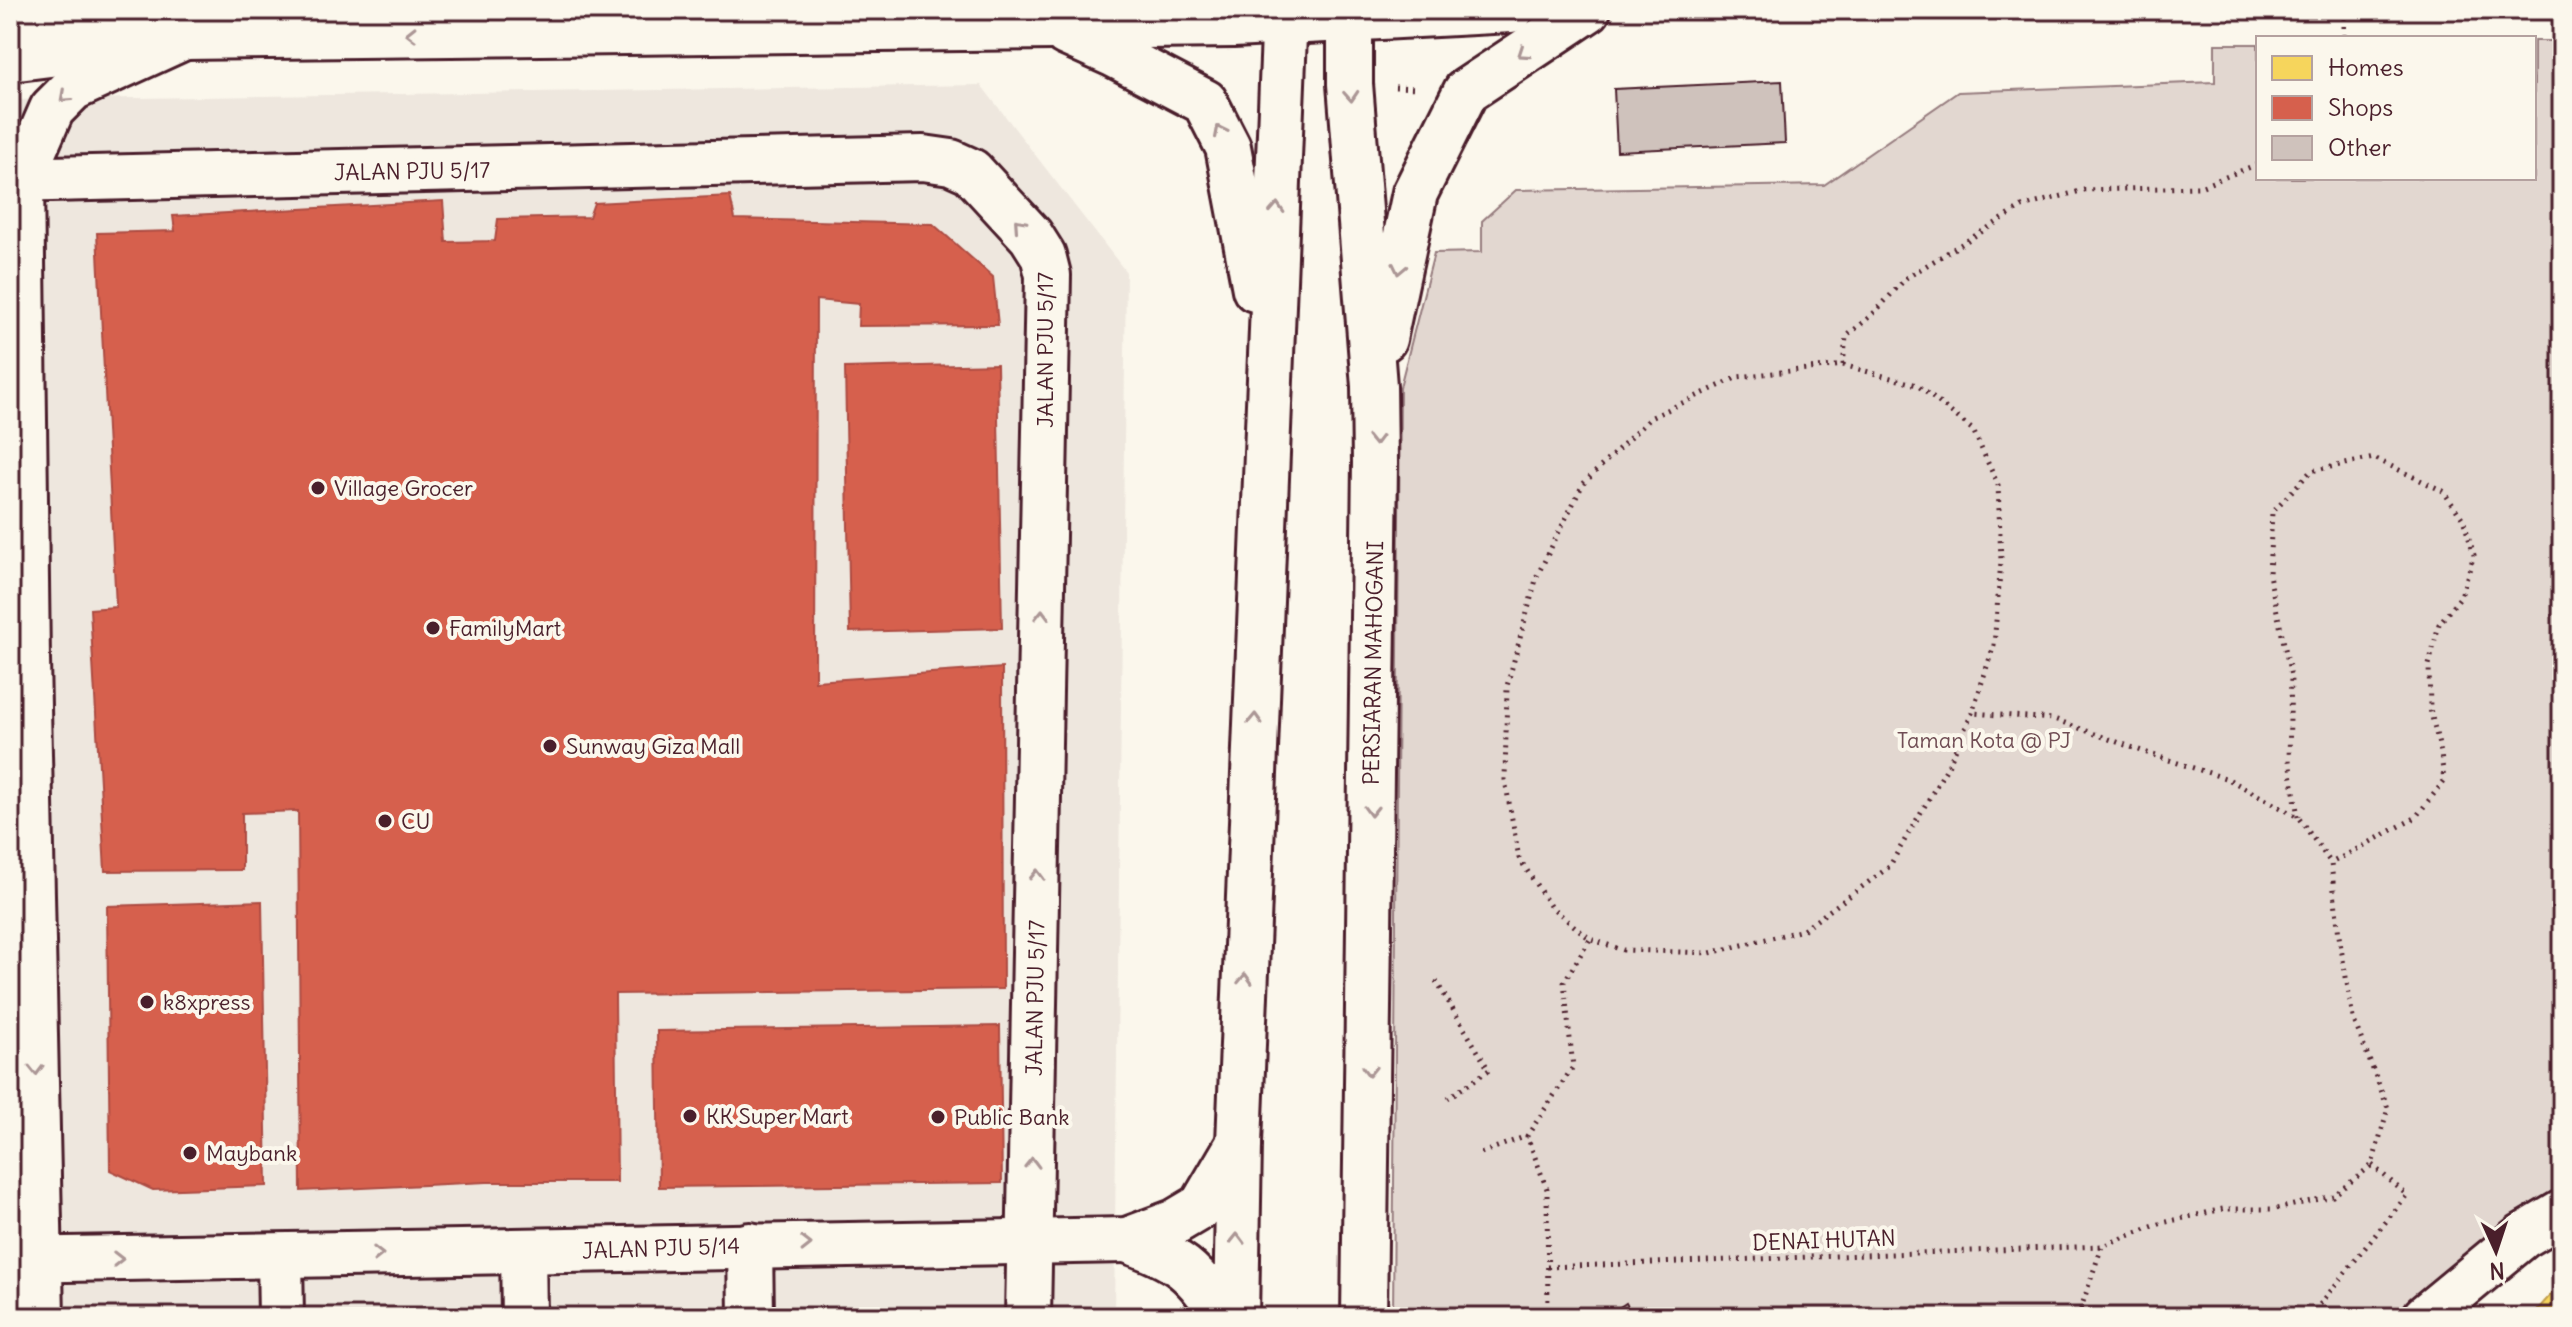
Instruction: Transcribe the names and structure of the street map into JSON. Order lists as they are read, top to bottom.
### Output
{
  "streets": {
    "main road": ["JALAN PJU 5/17", "PERSIARAN MAHOGANI", "JALAN PJU 5/14"],
    "path": ["DENAI HUTAN"]
  },
  "crossings": [
    ["JALAN PJU 5/17", "JALAN PJU 5/14"]
  ],
  "one_way": ["JALAN PJU 5/14"],
  "parks": ["Taman Kota @ PJ"],
  "places": [
    "Village Grocer",
    "FamilyMart",
    "Sunway Giza Mall",
    "CU",
    "k8xpress",
    "KK Super Mart",
    "Public Bank",
    "Maybank"
  ],
  "legend": ["Homes", "Shops", "Other"],
  "north": "bottom"
}
